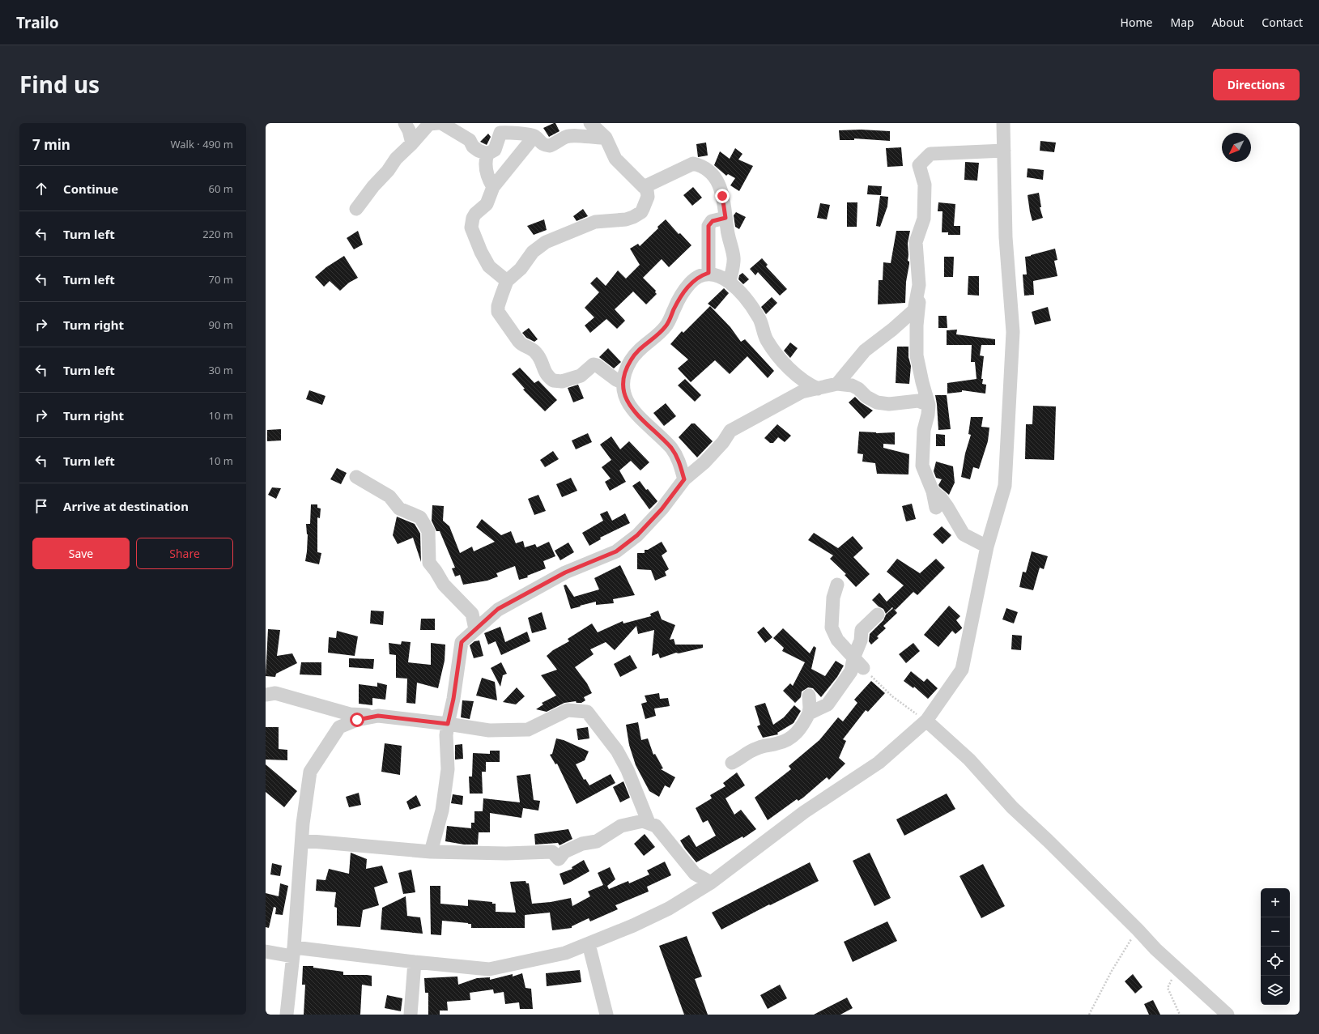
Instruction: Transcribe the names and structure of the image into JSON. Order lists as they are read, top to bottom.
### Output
{
  "north": "bottom left",
  "page": {
    "header": "Trailo",
    "nav": [
      "Home",
      "Map",
      "About",
      "Contact"
    ],
    "title": "Find us",
    "buttons": [
      "Directions",
      ["Save", "Share"]
    ],
    "heading": ["7 min", "Walk · 490 m"],
    "list": [
      ["Continue", "60 m"],
      ["Turn left", "220 m"],
      ["Turn left", "70 m"],
      ["Turn right", "90 m"],
      ["Turn left", "30 m"],
      ["Turn right", "10 m"],
      ["Turn left", "10 m"],
      "Arrive at destination"
    ],
    "map_buttons": ["+", "−"]
  }
}
